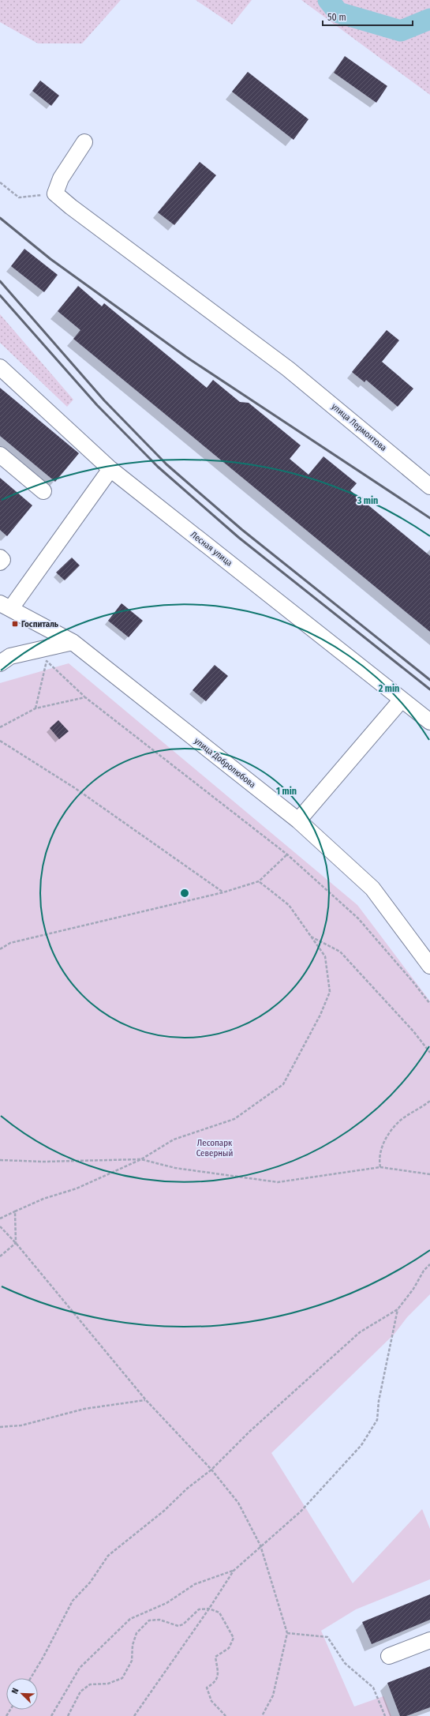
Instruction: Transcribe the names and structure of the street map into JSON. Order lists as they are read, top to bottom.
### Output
{
  "streets": {
    "street": ["улица Лермонтова", "Лесная улица", "улица Добролюбова"]
  },
  "parks": ["Лесопарк Северный"],
  "places": {
    "transit": ["Госпиталь"]
  },
  "scale_bar": "50 m",
  "north": "top left",
  "rings": ["3 min", "2 min", "1 min"]
}
